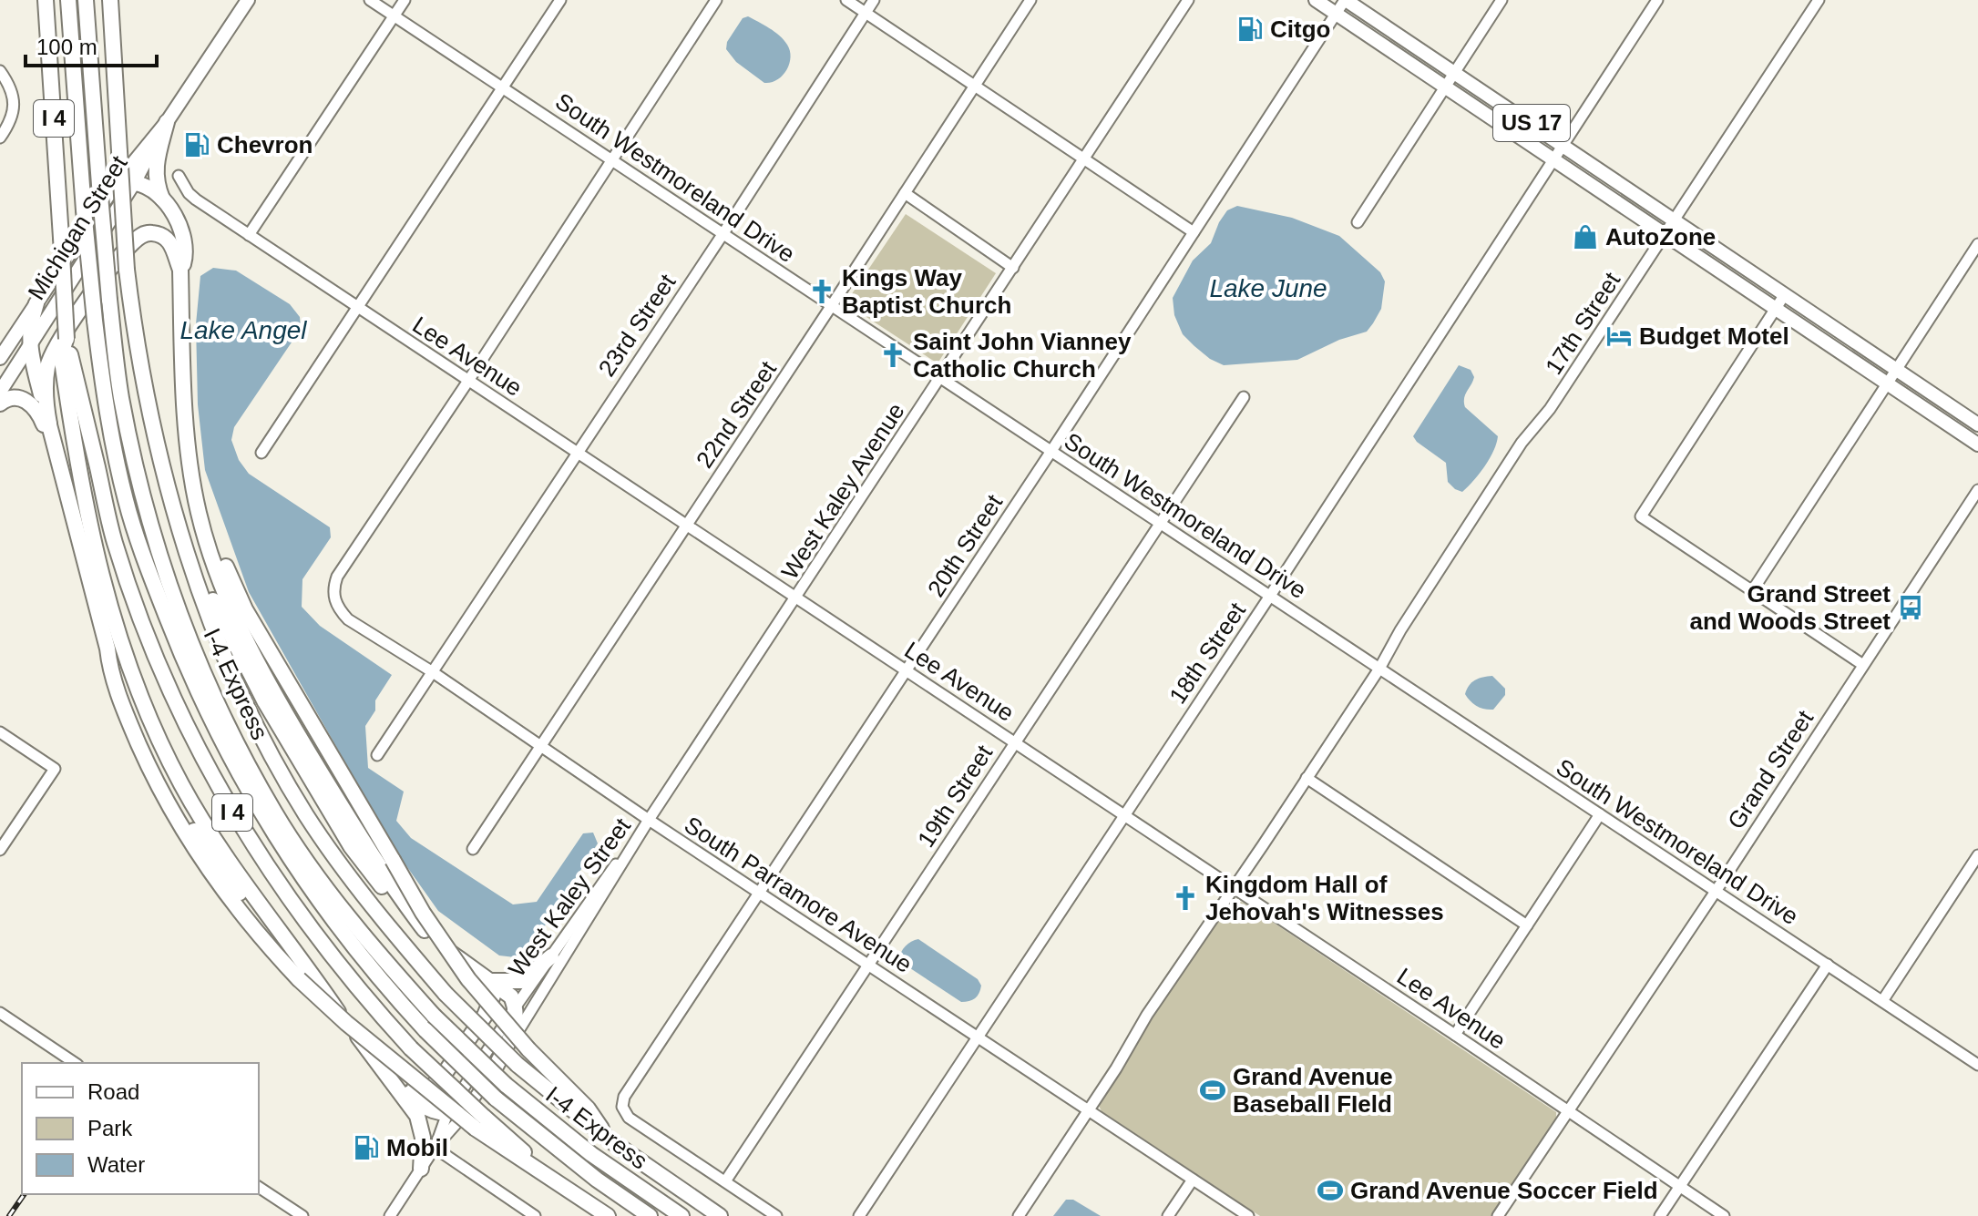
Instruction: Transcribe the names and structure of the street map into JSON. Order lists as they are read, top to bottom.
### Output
{
  "streets": {
    "highway": ["I 4", "I-4 Express"],
    "main road": ["US 17", "Michigan Street"],
    "street": [
      "South Westmoreland Drive",
      "17th Street",
      "23rd Street",
      "Lee Avenue",
      "22nd Street",
      "West Kaley Avenue",
      "20th Street",
      "18th Street",
      "Grand Street",
      "19th Street",
      "South Parramore Avenue",
      "West Kaley Street"
    ]
  },
  "crossings": [
    ["US 17", "17th Street"],
    ["US 17", "20th Street"],
    ["US 17", "18th Street"],
    ["South Westmoreland Drive", "17th Street"],
    ["South Westmoreland Drive", "23rd Street"],
    ["South Westmoreland Drive", "22nd Street"],
    ["South Westmoreland Drive", "West Kaley Avenue"],
    ["South Westmoreland Drive", "20th Street"],
    ["South Westmoreland Drive", "18th Street"],
    ["South Westmoreland Drive", "Grand Street"],
    ["South Westmoreland Drive", "19th Street"],
    ["Michigan Street", "I-4 Express"],
    ["17th Street", "Lee Avenue"],
    ["17th Street", "South Parramore Avenue"],
    ["23rd Street", "Lee Avenue"],
    ["23rd Street", "South Parramore Avenue"],
    ["Lee Avenue", "22nd Street"],
    ["Lee Avenue", "West Kaley Avenue"],
    ["Lee Avenue", "20th Street"],
    ["Lee Avenue", "18th Street"],
    ["Lee Avenue", "Grand Street"],
    ["Lee Avenue", "19th Street"],
    ["Lee Avenue", "South Parramore Avenue"],
    ["22nd Street", "South Parramore Avenue"],
    ["West Kaley Avenue", "South Parramore Avenue"],
    ["West Kaley Avenue", "West Kaley Street"],
    ["20th Street", "19th Street"],
    ["20th Street", "South Parramore Avenue"],
    ["18th Street", "South Parramore Avenue"],
    ["19th Street", "South Parramore Avenue"],
    ["South Parramore Avenue", "West Kaley Street"]
  ],
  "water": ["Lake June", "Lake Angel"],
  "places": {
    "fuel station": ["Citgo", "Chevron", "Mobil"],
    "shop": ["AutoZone"],
    "church": ["Kings Way Baptist Church", "Saint John Vianney Catholic Church", "Kingdom Hall of Jehovah's Witnesses"],
    "hotel": ["Budget Motel"],
    "bus stop": ["Grand Street and Woods Street"],
    "sports": ["Grand Avenue Baseball FIeld", "Grand Avenue Soccer Field"]
  },
  "legend": ["Road", "Park", "Water"],
  "scale_bar": "100 m"
}
